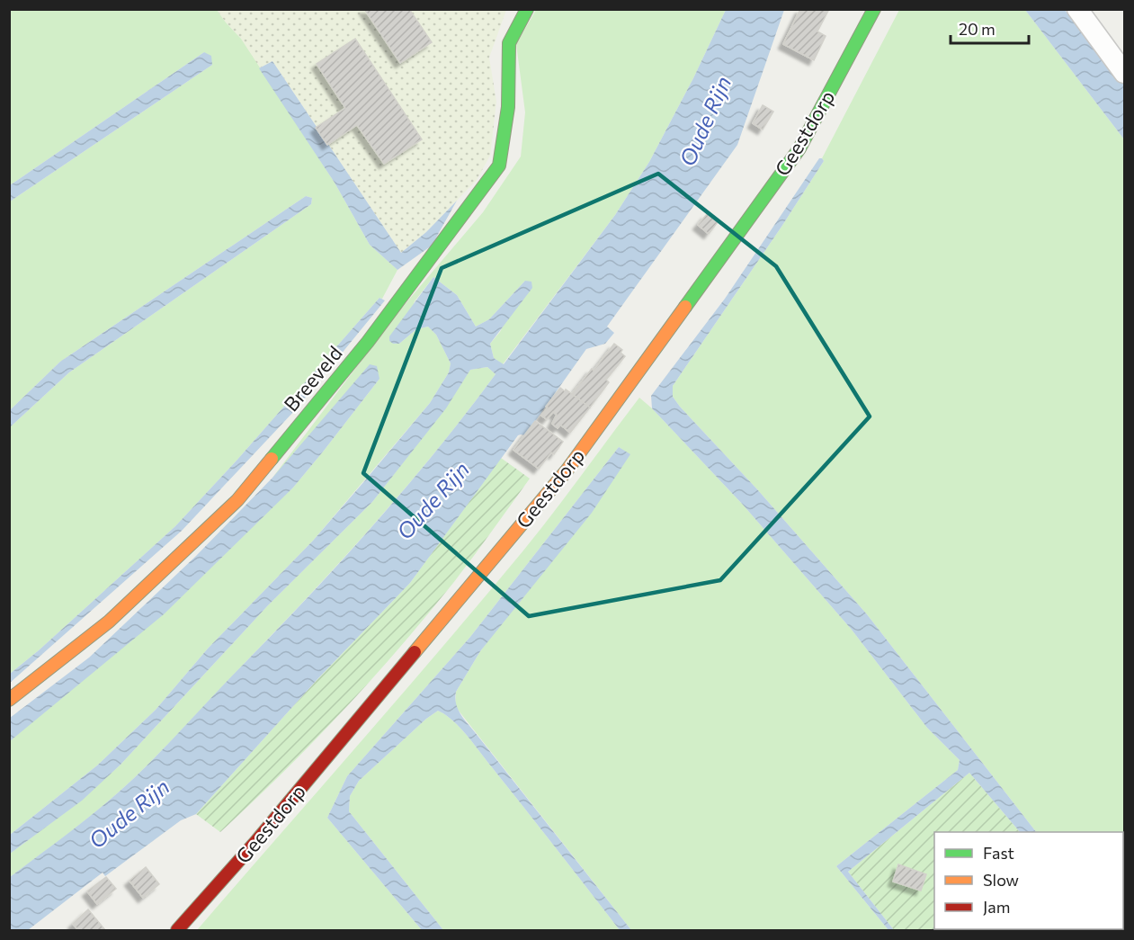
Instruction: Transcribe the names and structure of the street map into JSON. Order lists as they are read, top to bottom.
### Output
{
  "streets": {
    "main road": ["Geestdorp", "Breeveld"]
  },
  "water": ["Oude Rijn"],
  "legend": ["Fast", "Slow", "Jam"],
  "scale_bar": "20 m"
}
